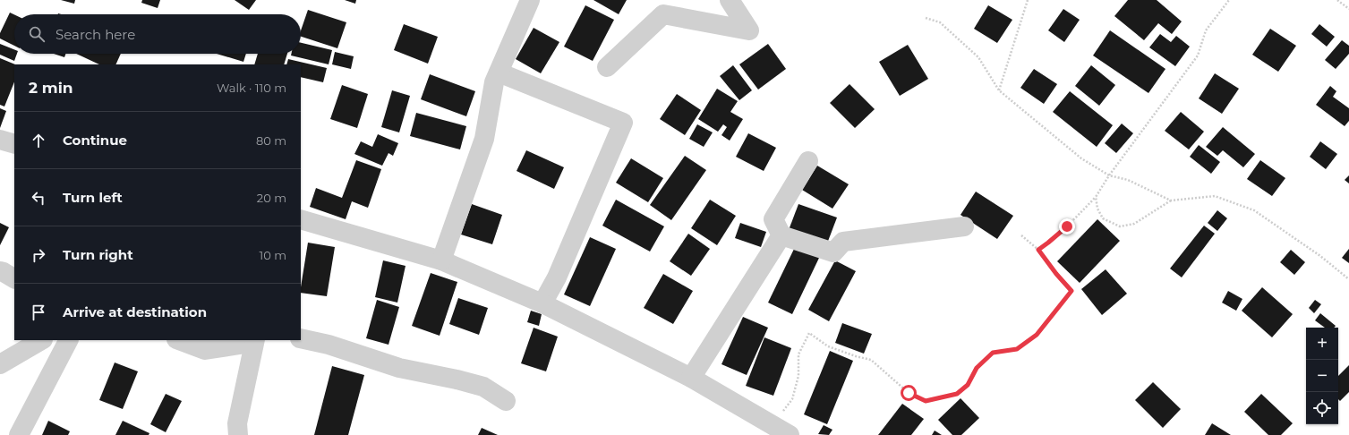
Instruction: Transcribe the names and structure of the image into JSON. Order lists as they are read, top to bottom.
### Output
{
  "page": {
    "search": "Search here",
    "heading": ["2 min", "Walk · 110 m"],
    "list": [
      ["Continue", "80 m"],
      ["Turn left", "20 m"],
      ["Turn right", "10 m"],
      "Arrive at destination"
    ],
    "map_buttons": ["+", "−"]
  }
}
